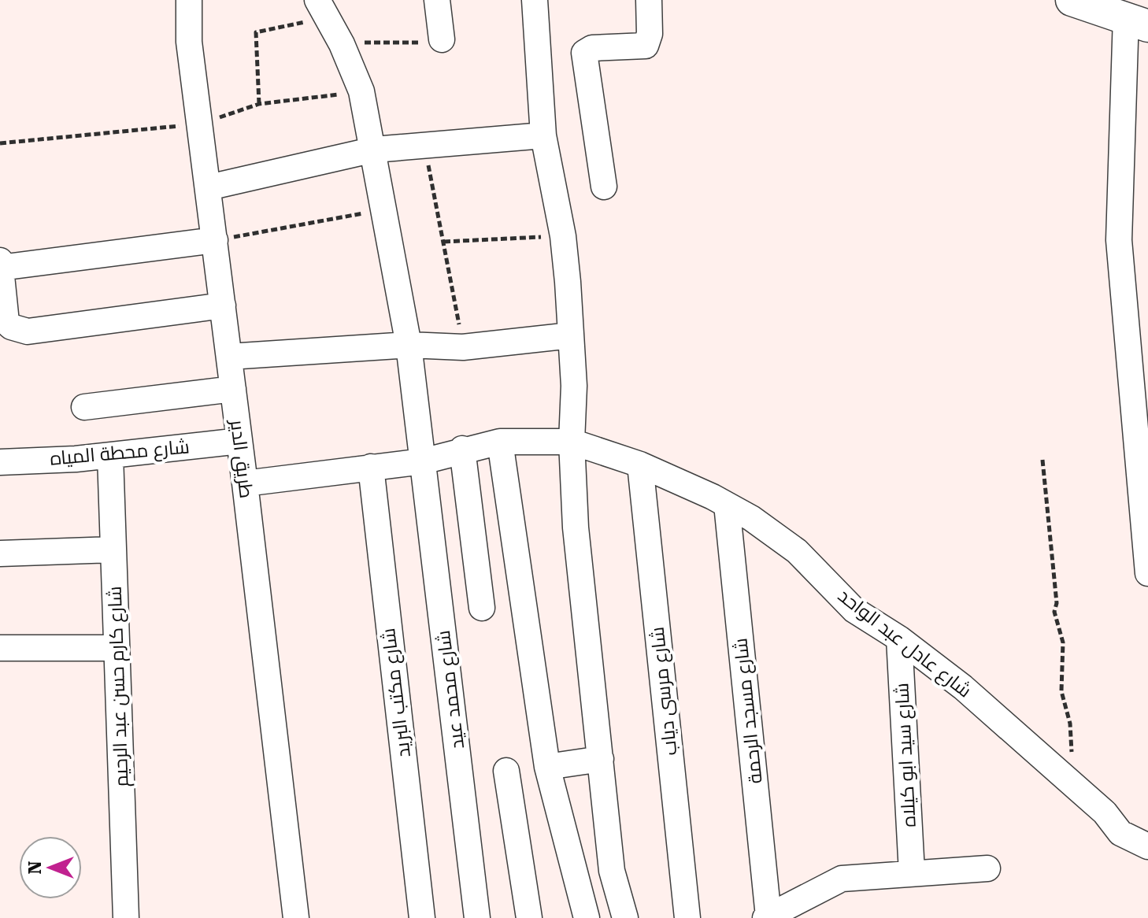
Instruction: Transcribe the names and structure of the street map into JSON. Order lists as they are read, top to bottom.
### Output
{
  "streets": {
    "street": [
      "شارع محطة المياه",
      "طريق الدير",
      "شارع عادل عبد الواحد",
      "شارع كارم حسن عبد الرحيم",
      "شارع محمد عيد",
      "شارع مرسى دياب",
      "شارع مكتب البريد",
      "شارع مسجد الرحمة",
      "شارع سيد ابو كيلاه"
    ]
  },
  "crossings": [
    ["شارع محطة المياه", "طريق الدير"],
    ["شارع محطة المياه", "شارع كارم حسن عبد الرحيم"],
    ["طريق الدير", "شارع عادل عبد الواحد"],
    ["شارع عادل عبد الواحد", "شارع محمد عيد"],
    ["شارع عادل عبد الواحد", "شارع مرسى دياب"],
    ["شارع عادل عبد الواحد", "شارع مكتب البريد"],
    ["شارع عادل عبد الواحد", "شارع مسجد الرحمة"],
    ["شارع عادل عبد الواحد", "شارع سيد ابو كيلاه"]
  ],
  "north": "left"
}
